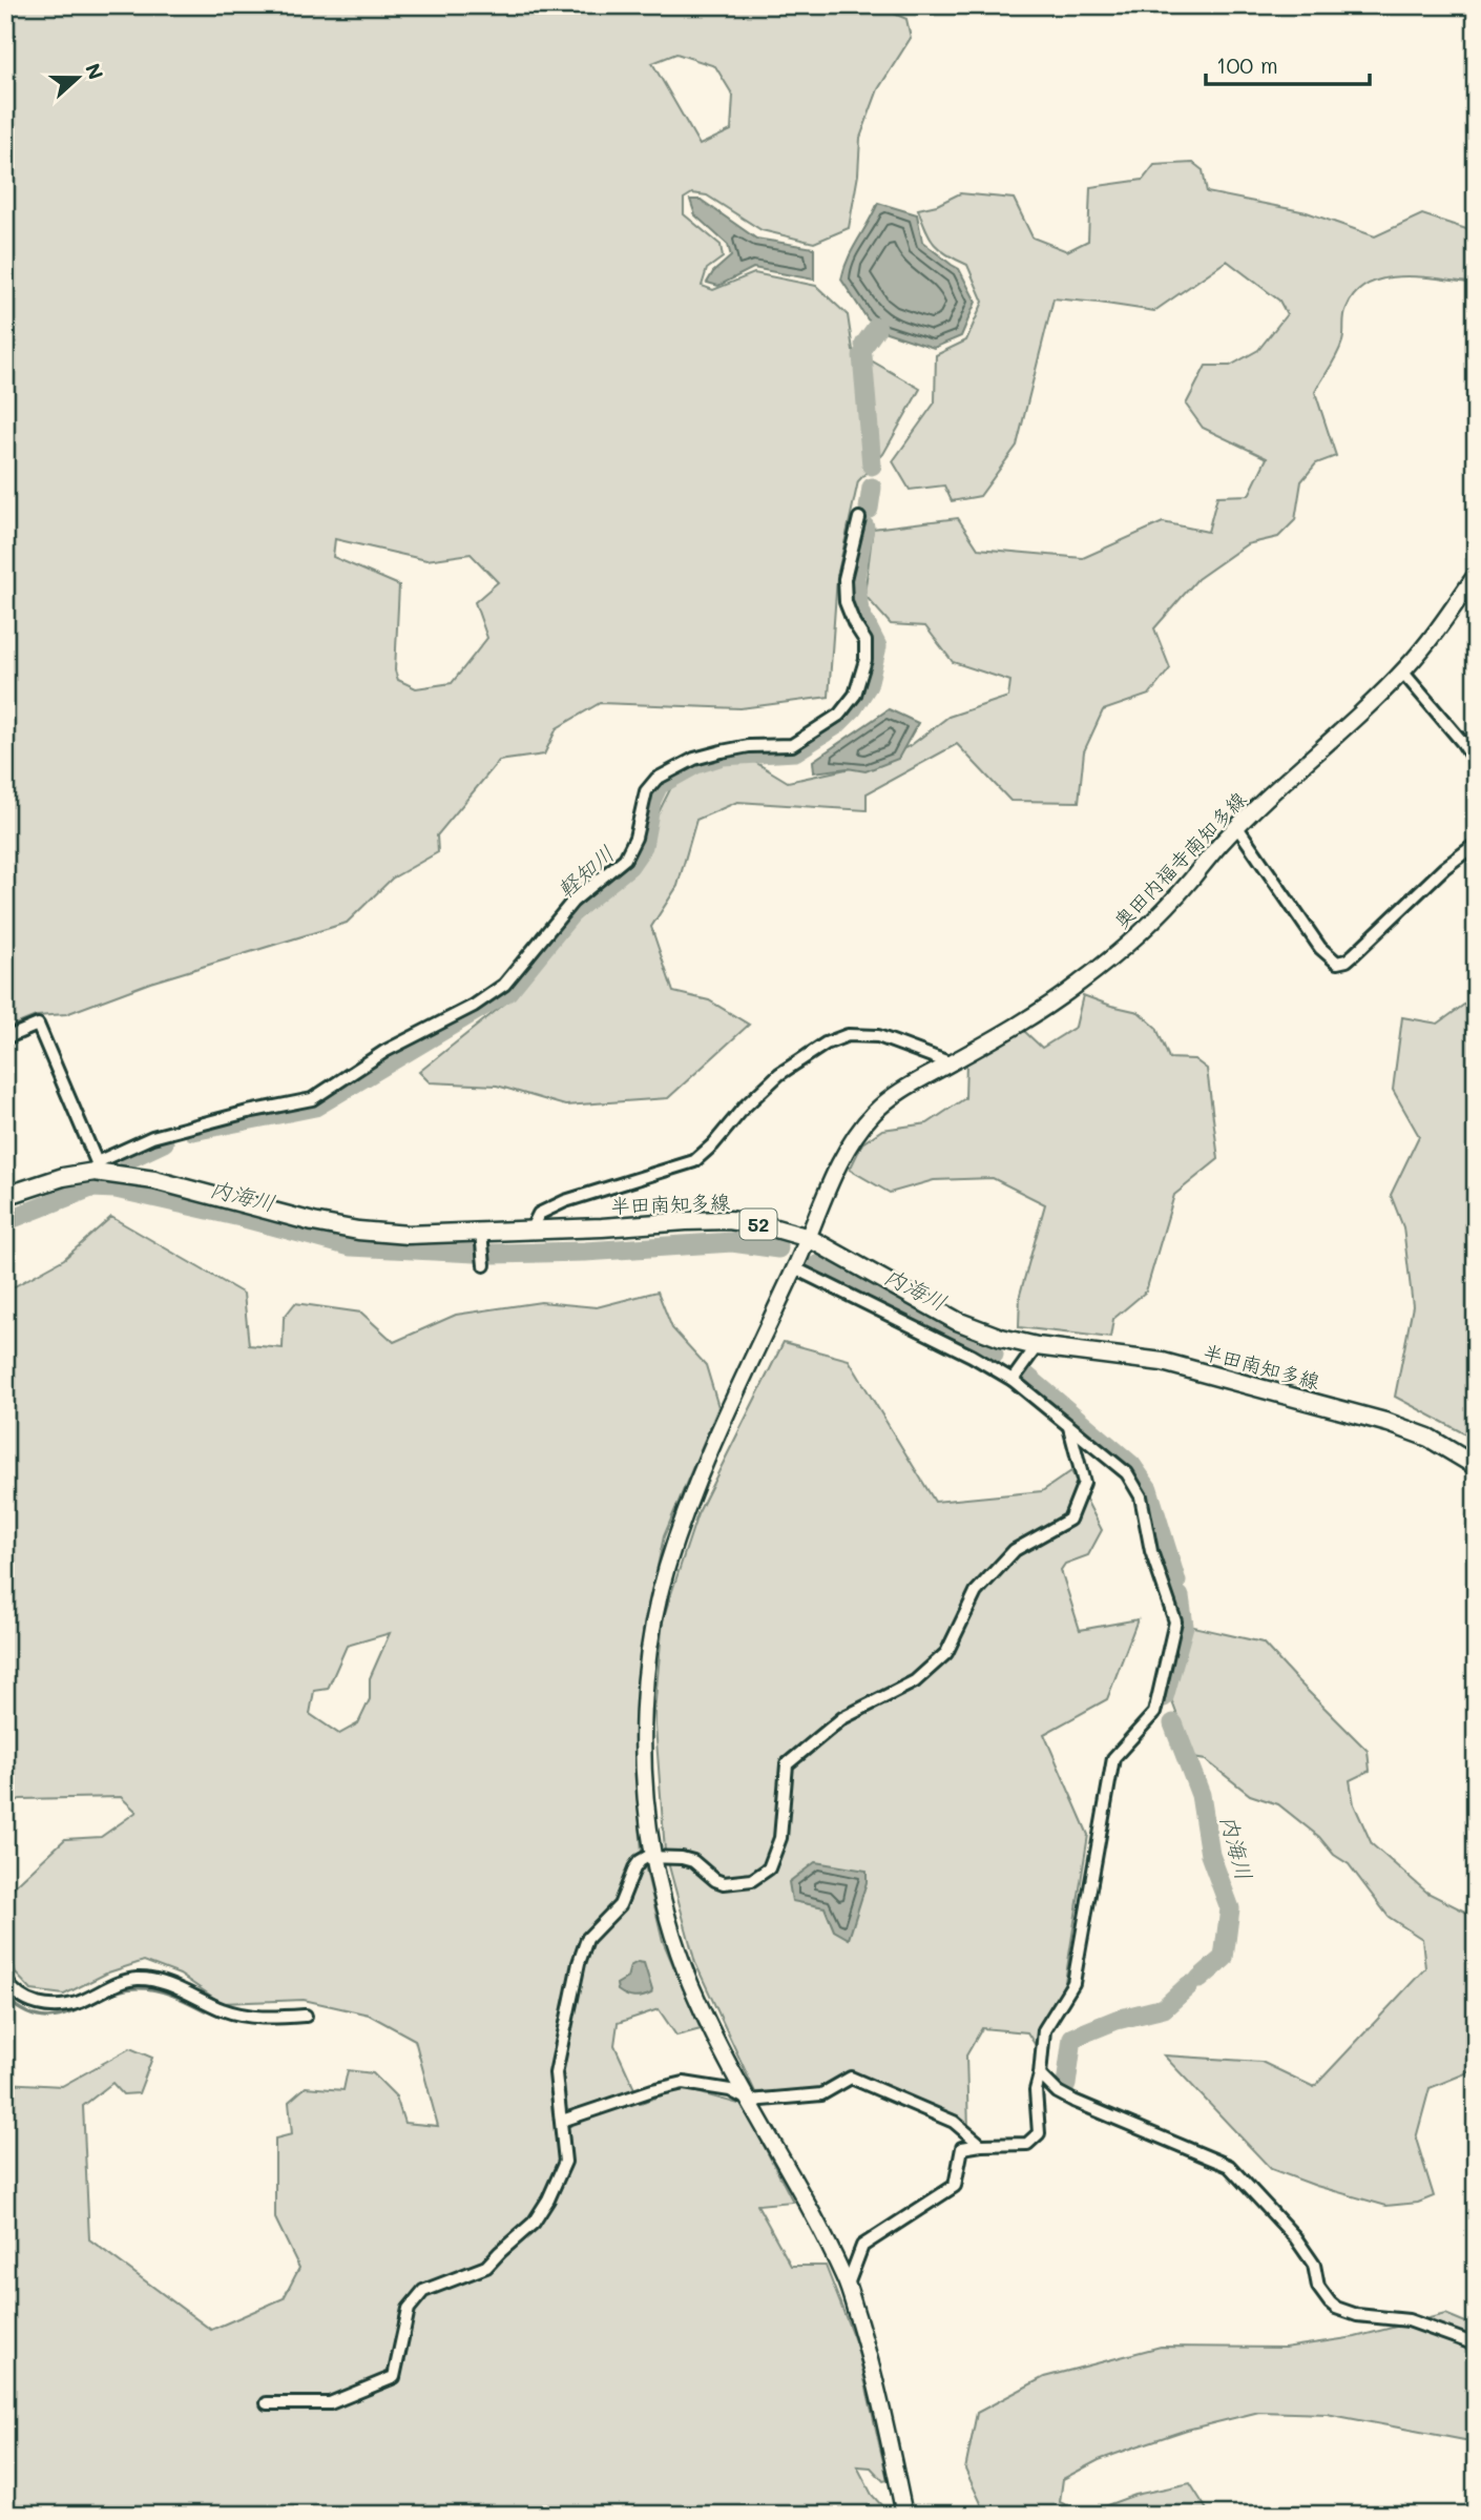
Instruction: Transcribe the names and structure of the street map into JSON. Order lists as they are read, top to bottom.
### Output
{
  "streets": {
    "main road": ["半田南知多線", "52"],
    "street": ["奥田内福寺南知多線"]
  },
  "crossings": [
    ["奥田内福寺南知多線", "半田南知多線"]
  ],
  "water": ["軽知川", "内海川"],
  "scale_bar": "100 m",
  "north": "right"
}
